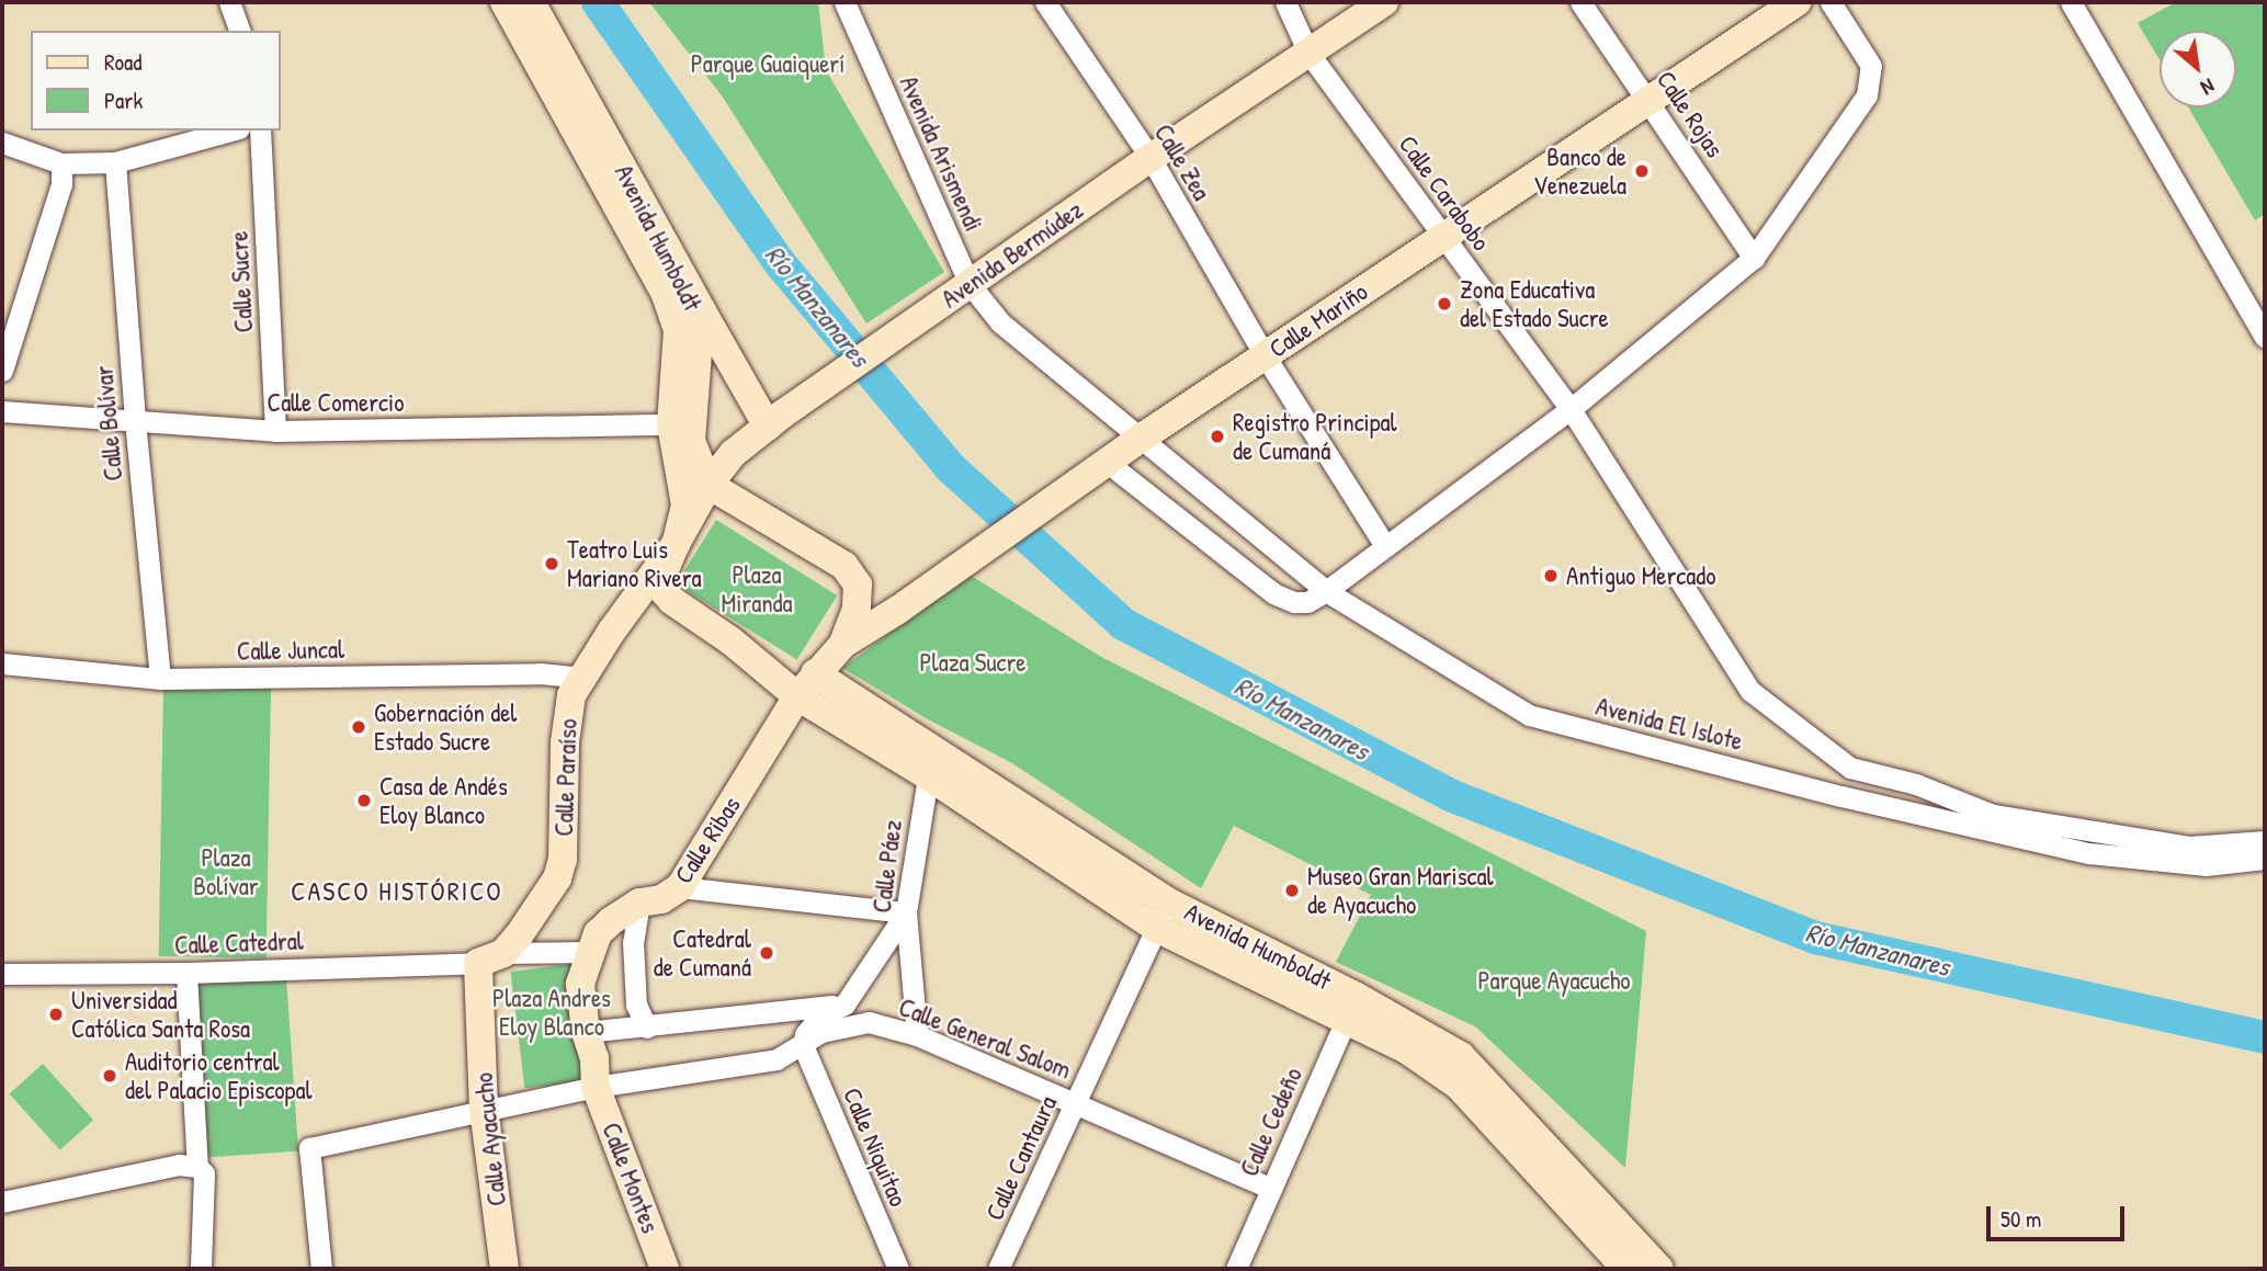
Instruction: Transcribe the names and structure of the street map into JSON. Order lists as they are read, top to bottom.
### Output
{
  "streets": {
    "street": [
      "Calle Rojas",
      "Avenida Arismendi",
      "Calle Zea",
      "Calle Carabobo",
      "Avenida Humboldt",
      "Avenida Bermúdez",
      "Calle Sucre",
      "Calle Mariño",
      "Calle Comercio",
      "Calle Bolívar",
      "Calle Juncal",
      "Avenida El Islote",
      "Calle Paraíso",
      "Calle Ribas",
      "Calle Páez",
      "Calle Catedral",
      "Calle General Salom",
      "Calle Cedeño",
      "Calle Ayacucho",
      "Calle Niquitao",
      "Calle Cantaura",
      "Calle Montes"
    ]
  },
  "crossings": [
    ["Calle Rojas", "Calle Mariño"],
    ["Avenida Arismendi", "Avenida Bermúdez"],
    ["Avenida Arismendi", "Calle Mariño"],
    ["Avenida Arismendi", "Avenida El Islote"],
    ["Calle Zea", "Avenida Bermúdez"],
    ["Calle Zea", "Calle Mariño"],
    ["Calle Carabobo", "Avenida Bermúdez"],
    ["Calle Carabobo", "Calle Mariño"],
    ["Calle Carabobo", "Avenida El Islote"],
    ["Avenida Humboldt", "Avenida Bermúdez"],
    ["Avenida Humboldt", "Calle Comercio"],
    ["Avenida Humboldt", "Calle Paraíso"],
    ["Avenida Humboldt", "Calle Ribas"],
    ["Avenida Humboldt", "Calle Páez"],
    ["Avenida Humboldt", "Calle Cedeño"],
    ["Avenida Humboldt", "Calle Cantaura"],
    ["Avenida Bermúdez", "Calle Paraíso"],
    ["Calle Sucre", "Calle Comercio"],
    ["Calle Mariño", "Avenida El Islote"],
    ["Calle Comercio", "Calle Bolívar"],
    ["Calle Bolívar", "Calle Juncal"],
    ["Calle Juncal", "Calle Paraíso"],
    ["Calle Paraíso", "Calle Catedral"],
    ["Calle Paraíso", "Calle Ayacucho"],
    ["Calle Ribas", "Calle Catedral"],
    ["Calle Ribas", "Calle General Salom"],
    ["Calle Ribas", "Calle Montes"],
    ["Calle Páez", "Calle General Salom"],
    ["Calle Catedral", "Calle Ayacucho"],
    ["Calle General Salom", "Calle Cedeño"],
    ["Calle General Salom", "Calle Ayacucho"],
    ["Calle General Salom", "Calle Niquitao"],
    ["Calle General Salom", "Calle Cantaura"],
    ["Calle General Salom", "Calle Montes"]
  ],
  "districts": ["CASCO HISTÓRICO"],
  "water": ["Río Manzanares"],
  "parks": [
    "Parque Guaiquerí",
    "Plaza Miranda",
    "Plaza Sucre",
    "Plaza Bolívar",
    "Parque Ayacucho",
    "Plaza Andres Eloy Blanco"
  ],
  "places": [
    "Banco de Venezuela",
    "Zona Educativa del Estado Sucre",
    "Registro Principal de Cumaná",
    "Teatro Luis Mariano Rivera",
    "Antiguo Mercado",
    "Gobernación del Estado Sucre",
    "Casa de Andés Eloy Blanco",
    "Museo Gran Mariscal de Ayacucho",
    "Catedral de Cumaná",
    "Universidad Católica Santa Rosa",
    "Auditorio central del Palacio Episcopal"
  ],
  "legend": ["Road", "Park"],
  "scale_bar": "50 m",
  "north": "bottom right"
}
